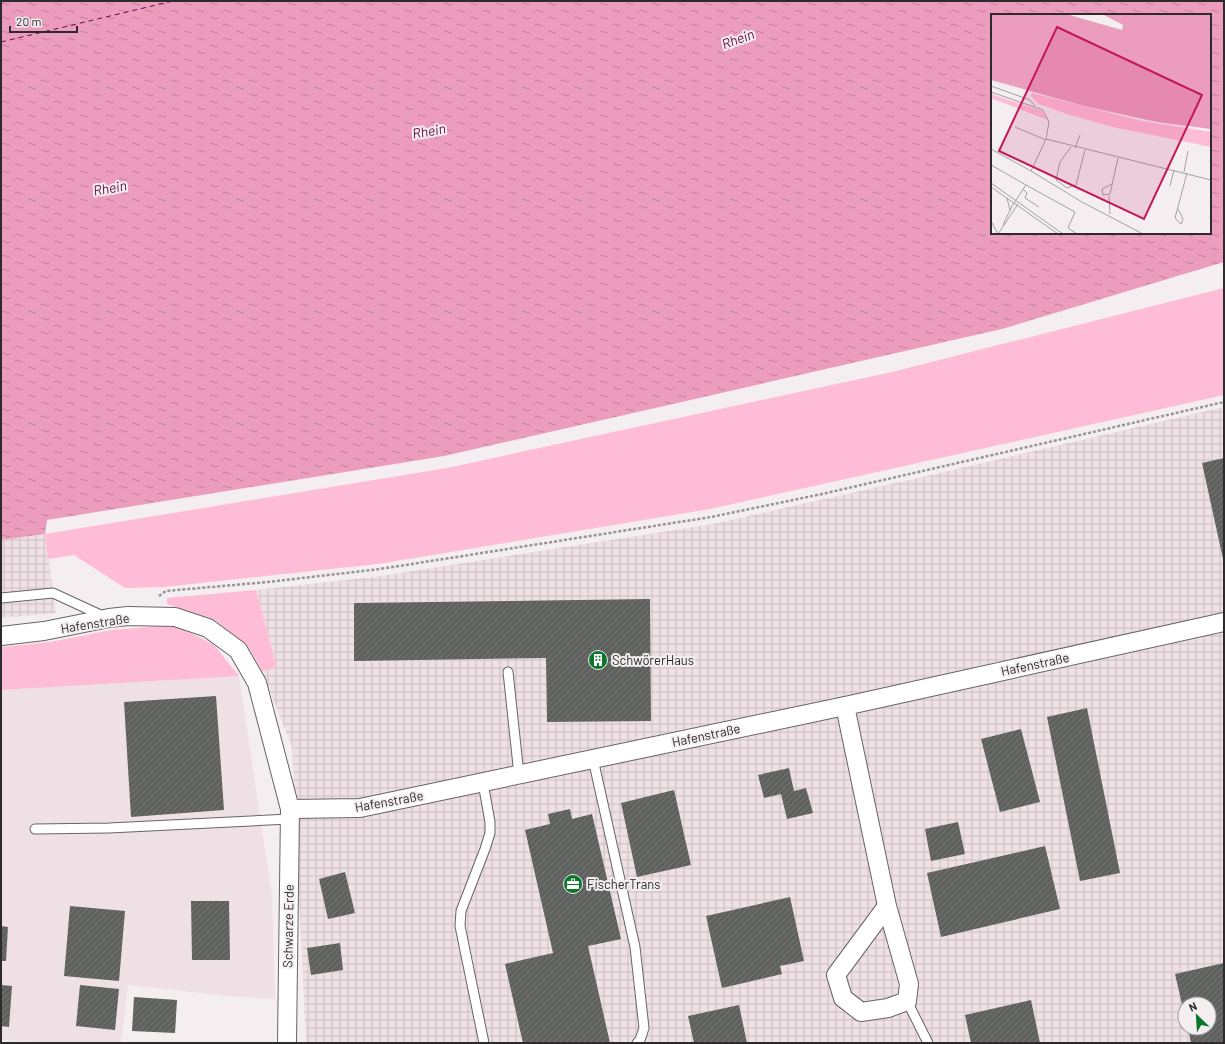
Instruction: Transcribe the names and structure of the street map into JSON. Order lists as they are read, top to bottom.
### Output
{
  "streets": {
    "street": ["Hafenstraße", "Schwarze Erde"]
  },
  "crossings": [
    ["Hafenstraße", "Schwarze Erde"]
  ],
  "water": ["Rhein"],
  "places": {
    "building": ["SchwörerHaus"],
    "office": ["FischerTrans"]
  },
  "scale_bar": "20 m",
  "north": "top left"
}
